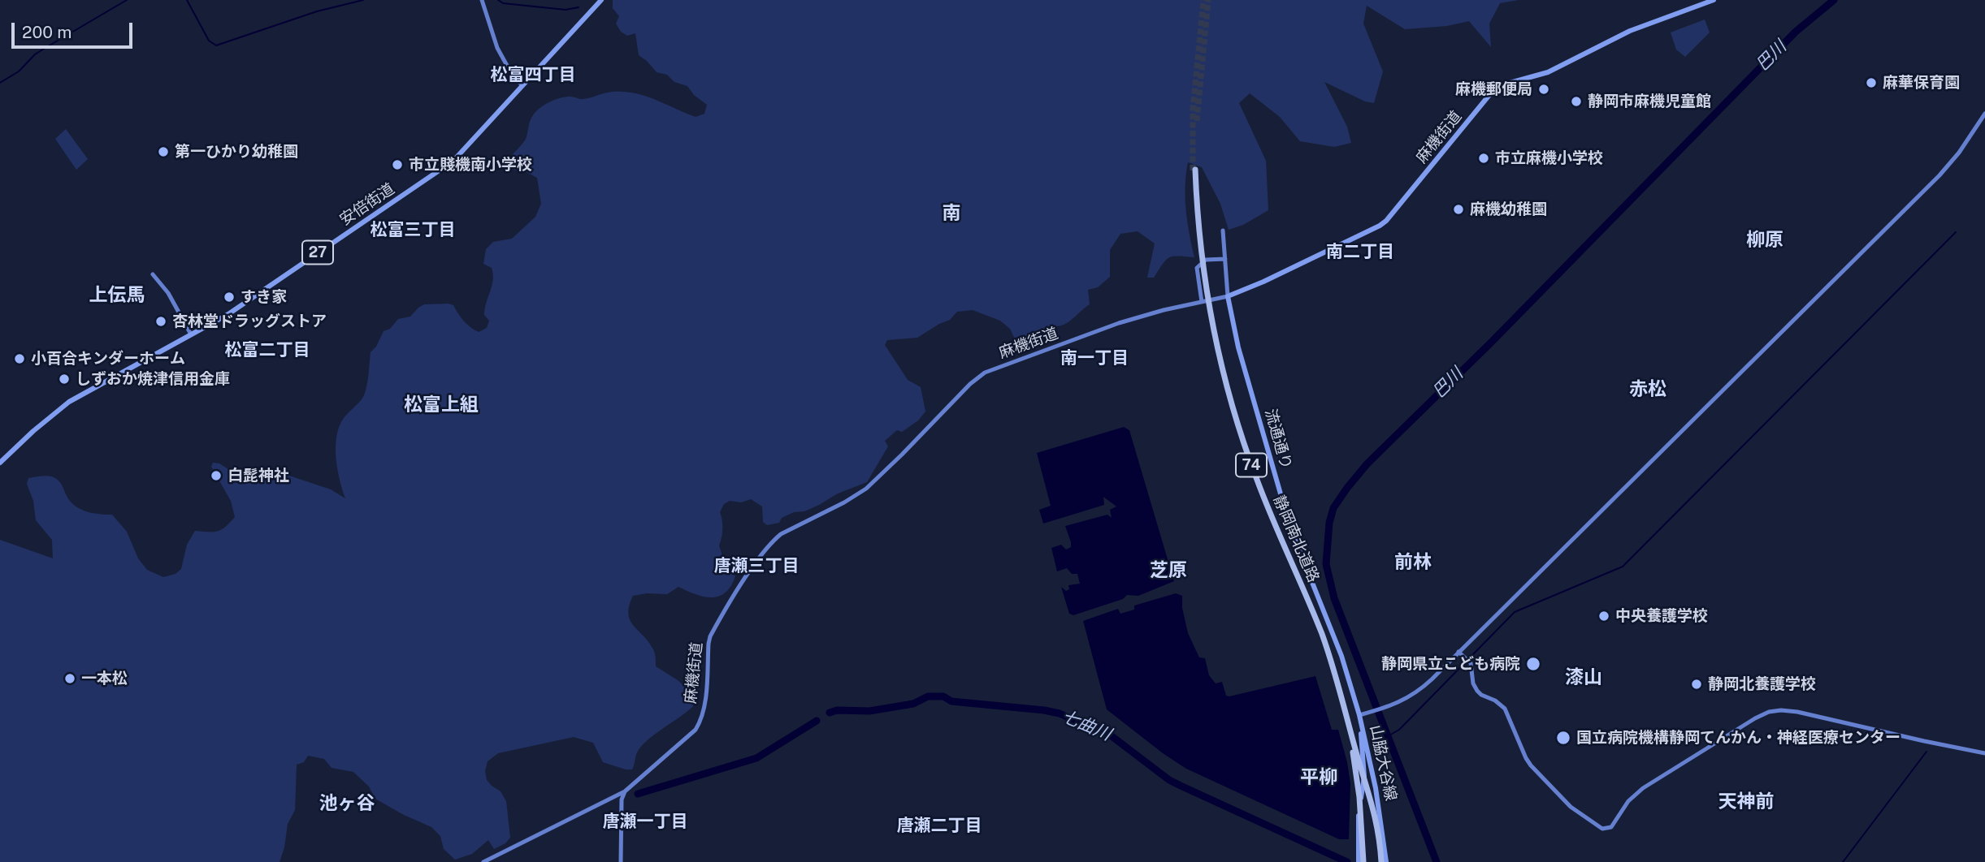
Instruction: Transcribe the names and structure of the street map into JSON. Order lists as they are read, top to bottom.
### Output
{
  "streets": {
    "highway": ["74", "静岡南北道路"],
    "main road": [
      "麻機街道",
      "安倍街道",
      "27",
      "流通通り",
      "山脇大谷線"
    ]
  },
  "crossings": [
    ["麻機街道", "流通通り"],
    ["流通通り", "山脇大谷線"],
    ["74", "静岡南北道路"],
    ["74", "山脇大谷線"]
  ],
  "districts": [
    "松富四丁目",
    "南",
    "松富三丁目",
    "柳原",
    "南二丁目",
    "上伝馬",
    "松富二丁目",
    "南一丁目",
    "赤松",
    "松富上組",
    "前林",
    "唐瀬三丁目",
    "芝原",
    "漆山",
    "平柳",
    "天神前",
    "池ヶ谷",
    "唐瀬一丁目",
    "唐瀬二丁目"
  ],
  "water": ["巴川", "七曲川"],
  "places": [
    "麻華保育園",
    "麻機郵便局",
    "静岡市麻機児童館",
    "第一ひかり幼稚園",
    "市立麻機小学校",
    "市立賤機南小学校",
    "麻機幼稚園",
    "すき家",
    "杏林堂ドラッグストア",
    "小百合キンダーホーム",
    "しずおか焼津信用金庫",
    "白髭神社",
    "中央養護学校",
    "静岡県立こども病院",
    "一本松",
    "静岡北養護学校",
    "国立病院機構静岡てんかん・神経医療センター"
  ],
  "scale_bar": "200 m"
}
